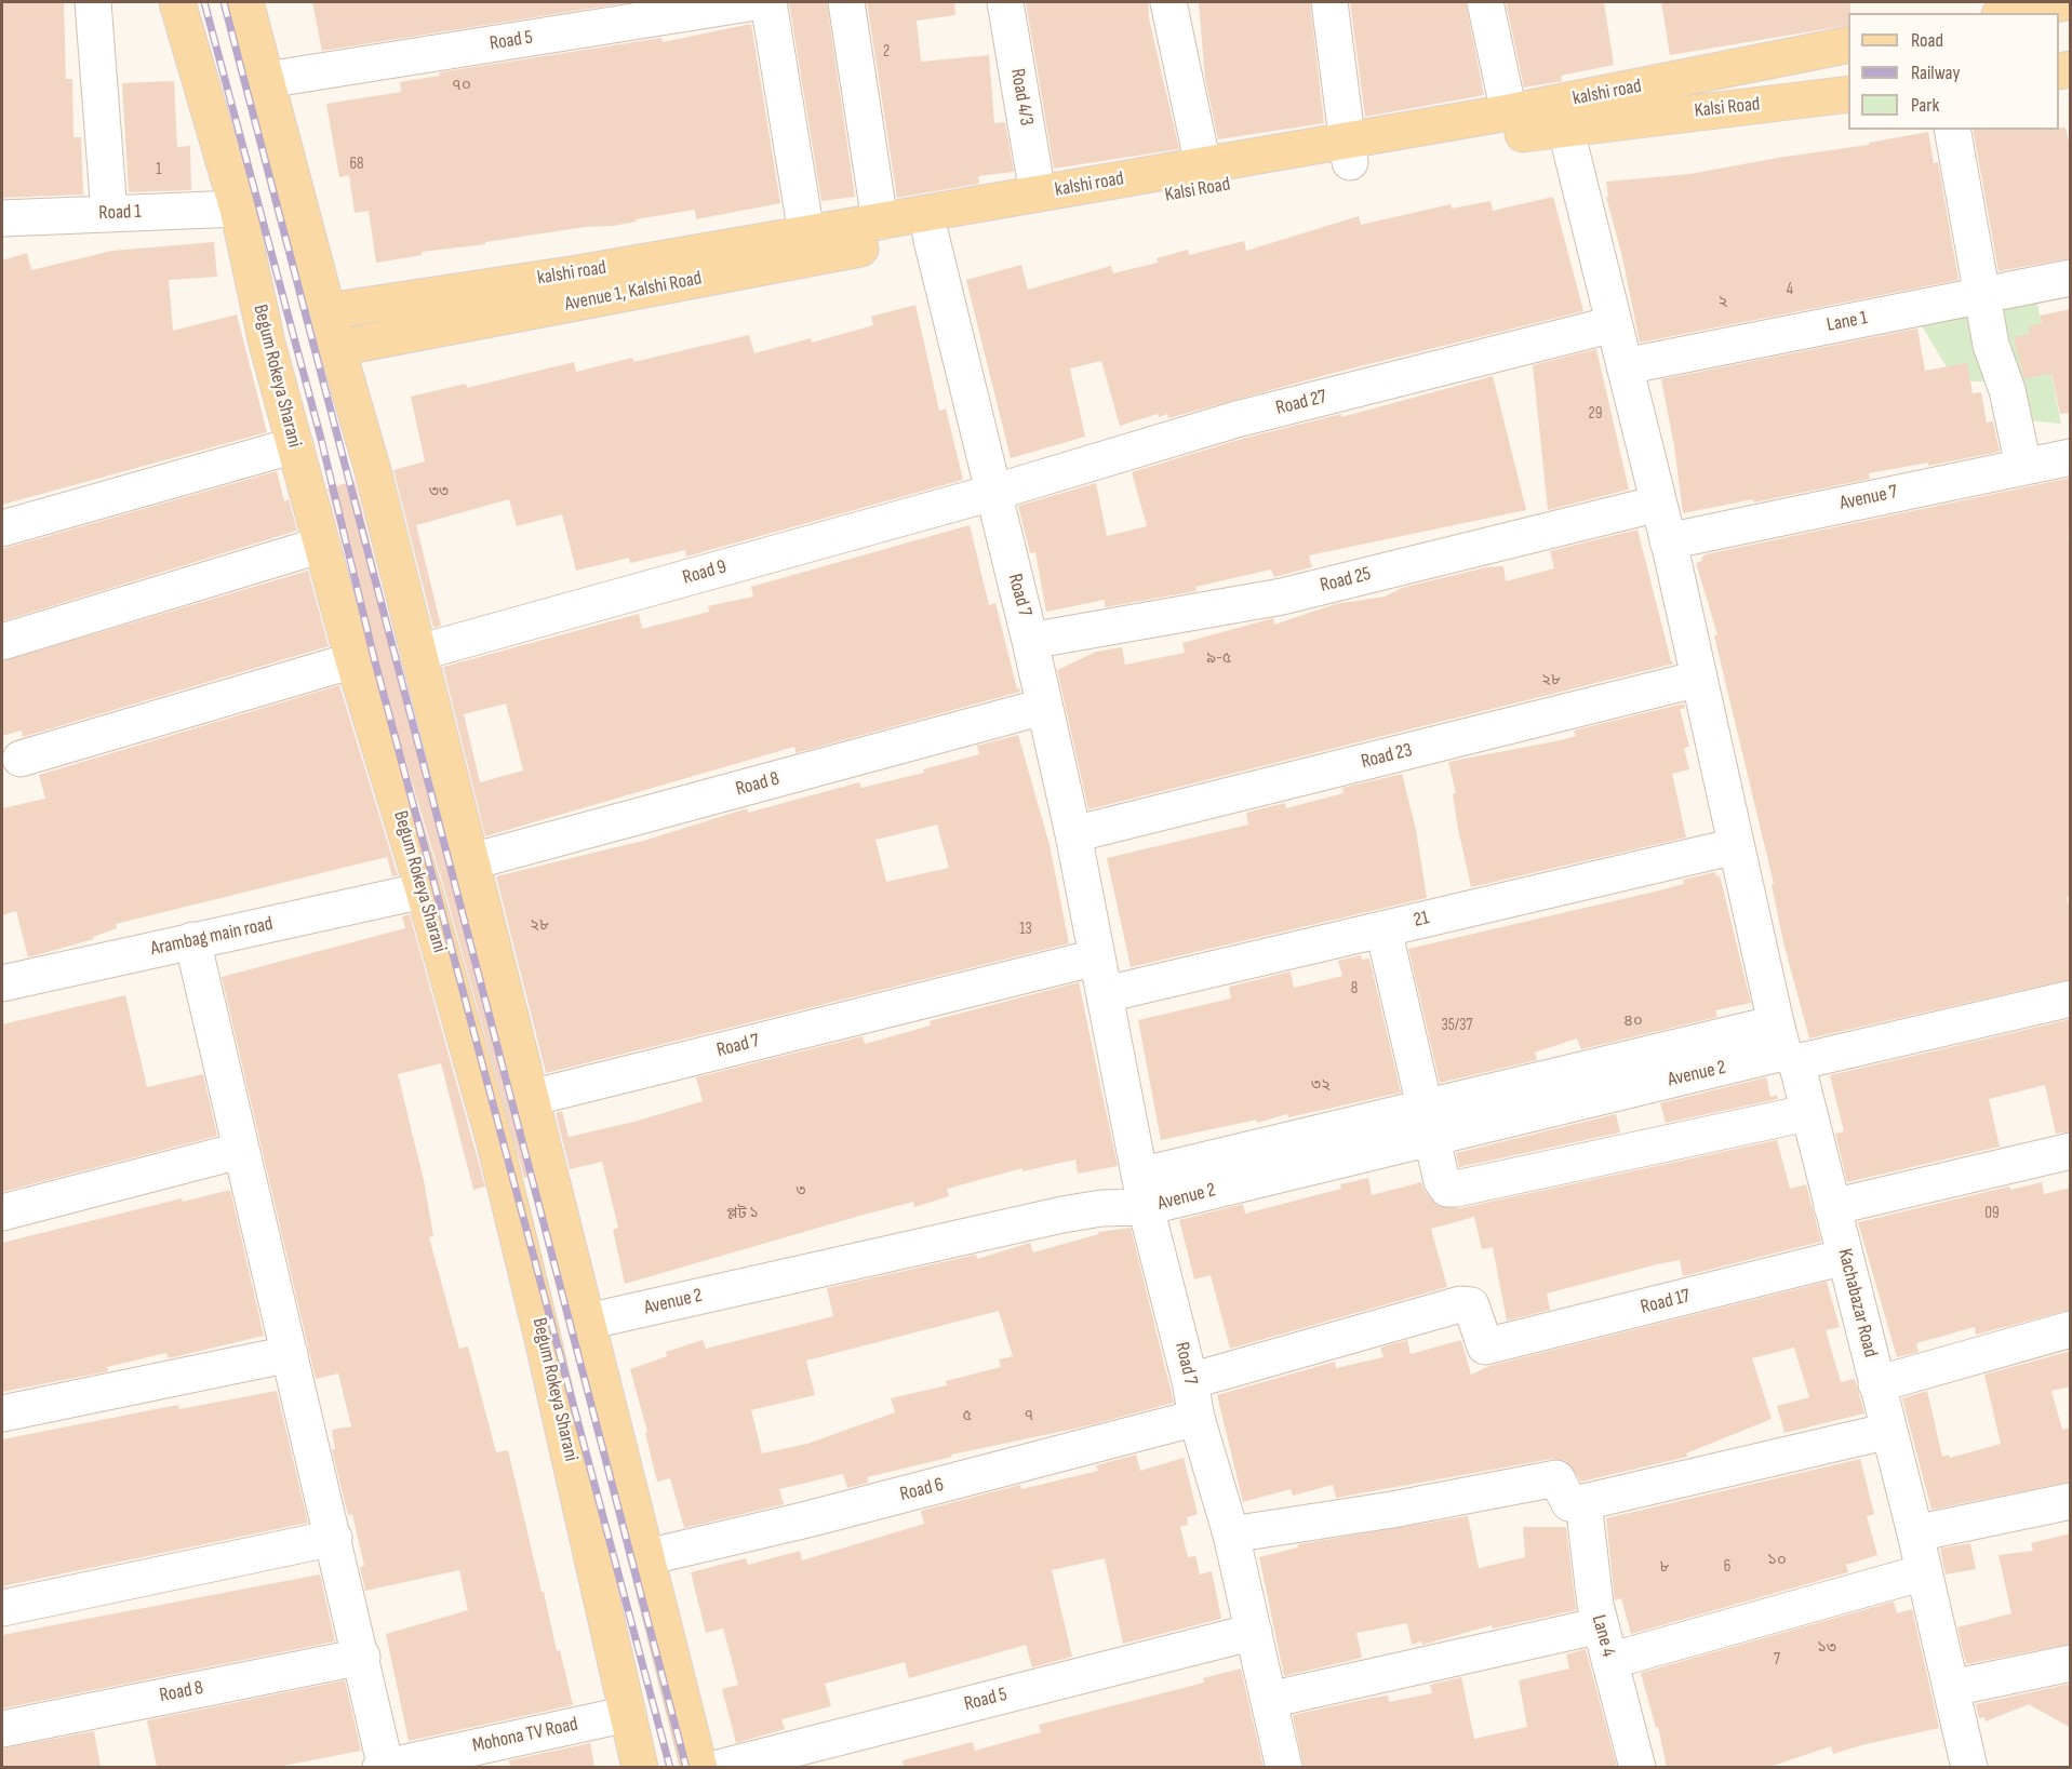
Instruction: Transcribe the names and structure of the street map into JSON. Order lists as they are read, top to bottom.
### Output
{
  "streets": {
    "main road": [
      "kalshi road",
      "Kalsi Road",
      "Avenue 1, Kalshi Road",
      "Begum Rokeya Sharani"
    ],
    "street": [
      "Road 5",
      "Road 4/3",
      "Road 1",
      "Lane 1",
      "Road 27",
      "Avenue 7",
      "Road 9",
      "Road 25",
      "Road 7",
      "Road 23",
      "Road 8",
      "21",
      "Arambag main road",
      "Avenue 2",
      "Road 17",
      "Kachabazar Road",
      "Road 6",
      "Lane 4",
      "Mohona TV Road"
    ]
  },
  "crossings": [
    ["Road 5", "Road 7"],
    ["kalshi road", "Road 4/3"],
    ["kalshi road", "Kalsi Road"],
    ["Kalsi Road", "Avenue 1, Kalshi Road"],
    ["Kalsi Road", "Road 7"],
    ["Kalsi Road", "Kachabazar Road"],
    ["Road 1", "Begum Rokeya Sharani"],
    ["Avenue 1, Kalshi Road", "Road 7"],
    ["Lane 1", "Kachabazar Road"],
    ["Begum Rokeya Sharani", "Arambag main road"],
    ["Begum Rokeya Sharani", "Mohona TV Road"],
    ["Road 27", "Road 9"],
    ["Road 27", "Road 7"],
    ["Road 27", "Kachabazar Road"],
    ["Avenue 7", "Kachabazar Road"],
    ["Road 9", "Road 7"],
    ["Road 25", "Road 7"],
    ["Road 25", "Kachabazar Road"],
    ["Road 7", "Road 23"],
    ["Road 7", "Road 8"],
    ["Road 7", "21"],
    ["Road 7", "Avenue 2"],
    ["Road 7", "Road 17"],
    ["Road 7", "Road 6"],
    ["Road 23", "Kachabazar Road"],
    ["21", "Kachabazar Road"],
    ["Avenue 2", "Kachabazar Road"],
    ["Road 17", "Kachabazar Road"]
  ],
  "house_numbers": [
    "2",
    "৭০",
    "68",
    "1",
    "4",
    "২",
    "29",
    "৩৩",
    "৯-৫",
    "২৮",
    "২৮",
    "13",
    "8",
    "৪০",
    "35/37",
    "৩২",
    "৩",
    "প্লট ১",
    "09",
    "৫",
    "৭",
    "১০",
    "৮",
    "6",
    "১৩",
    "7"
  ],
  "legend": ["Road", "Railway", "Park"]
}
